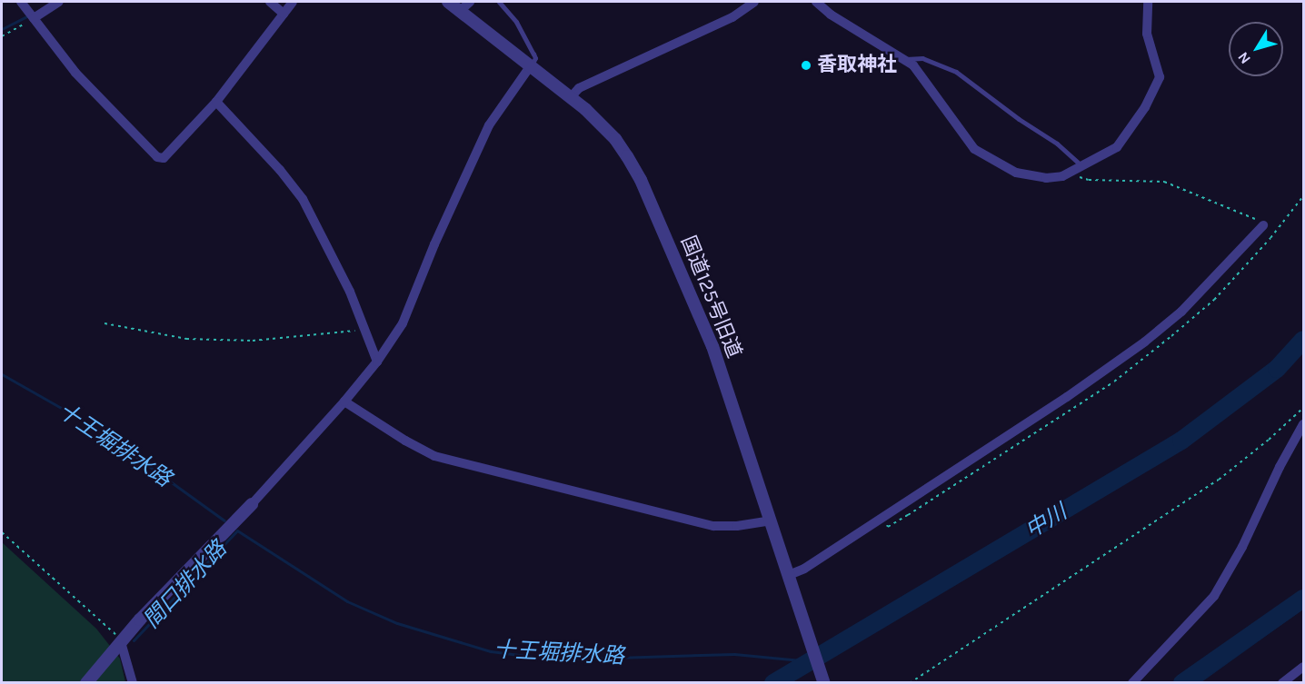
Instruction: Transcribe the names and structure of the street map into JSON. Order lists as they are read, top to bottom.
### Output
{
  "streets": {
    "street": ["国道125号旧道"]
  },
  "water": ["十王堀排水路", "中川", "間口排水路"],
  "places": ["香取神社"],
  "north": "bottom left"
}
